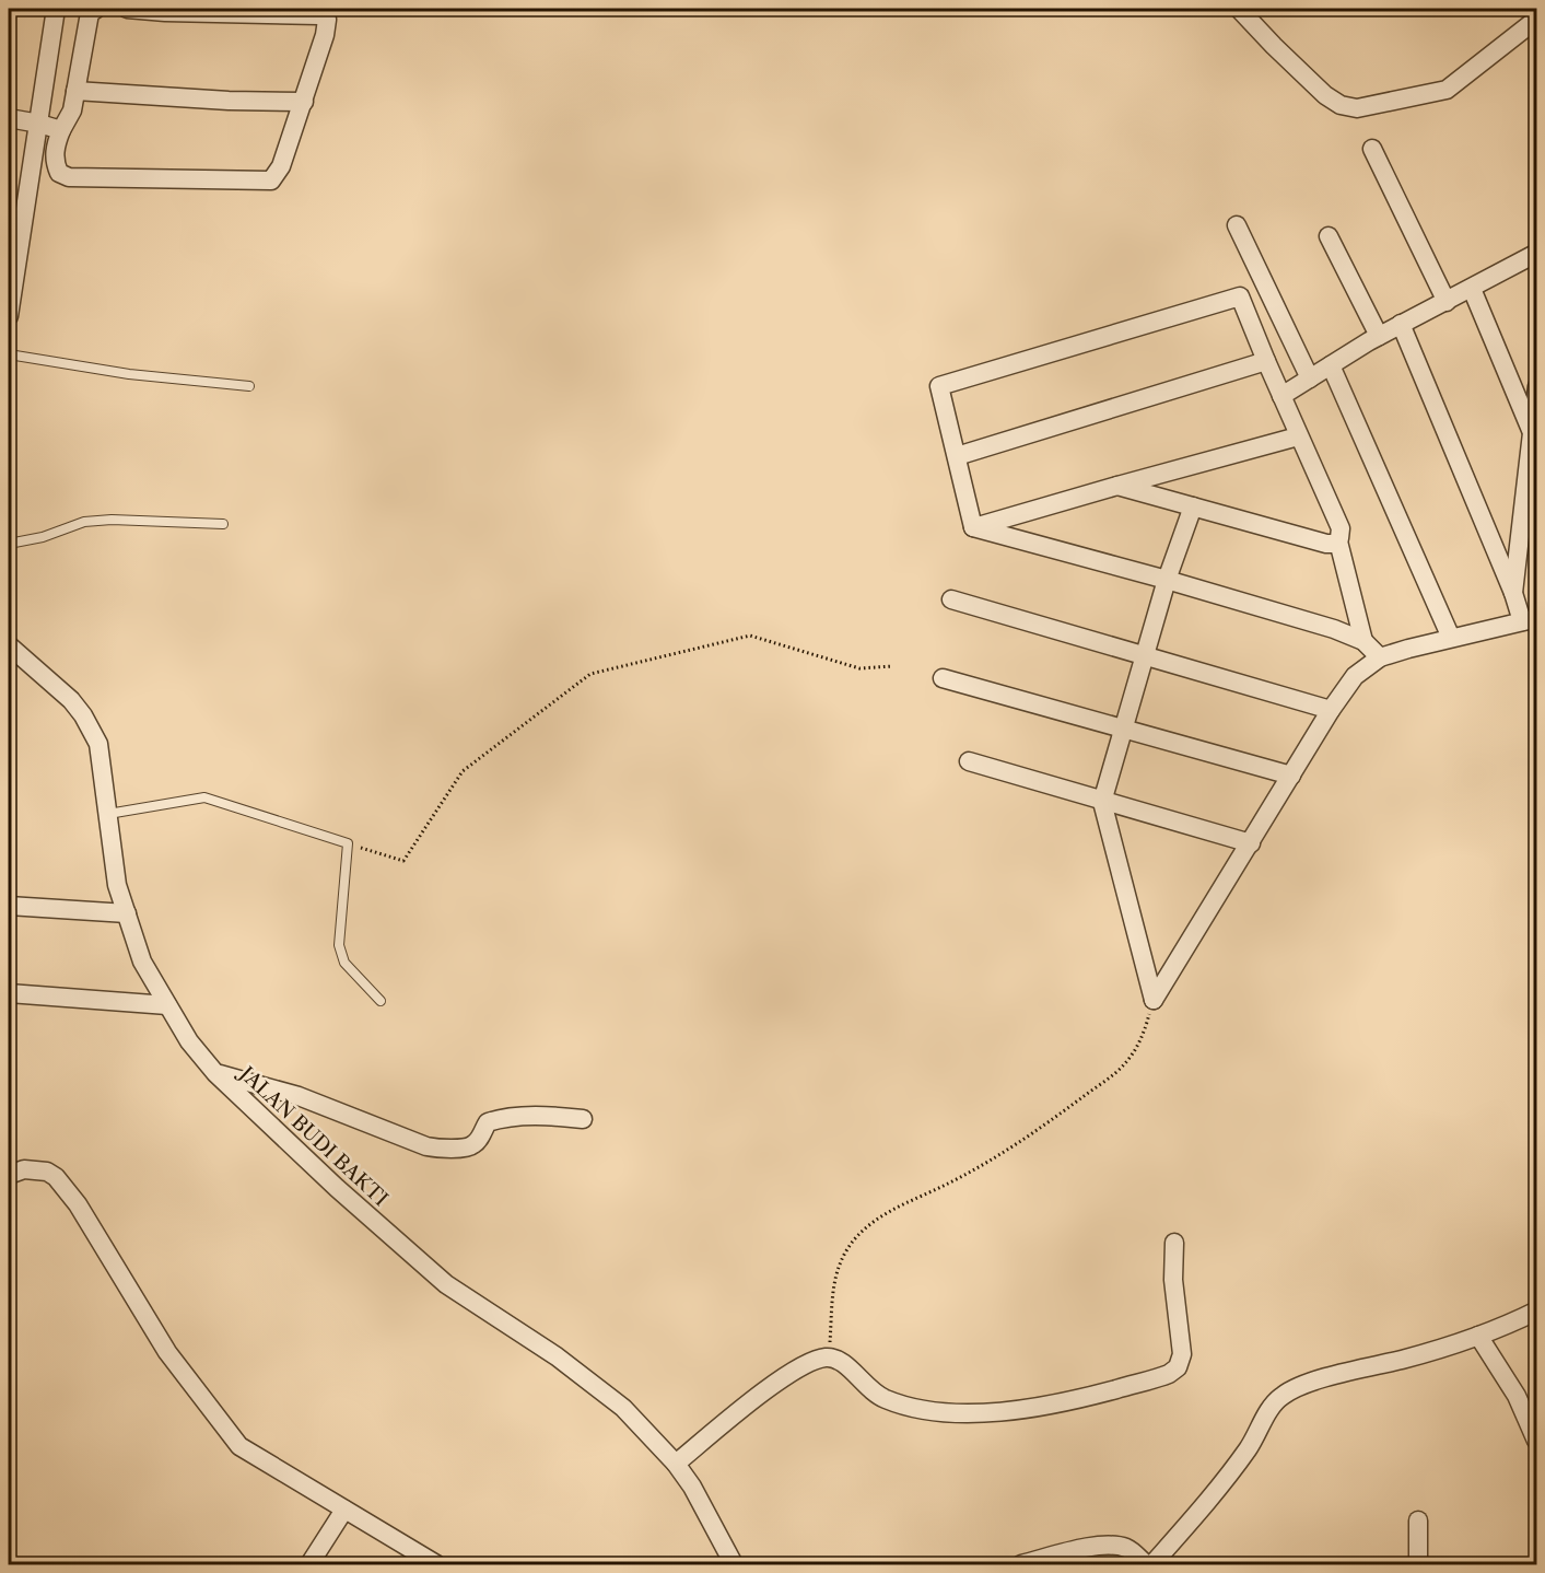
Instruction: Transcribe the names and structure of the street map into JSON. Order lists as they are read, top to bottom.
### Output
{
  "streets": {
    "street": ["JALAN BUDI BAKTI"]
  }
}
